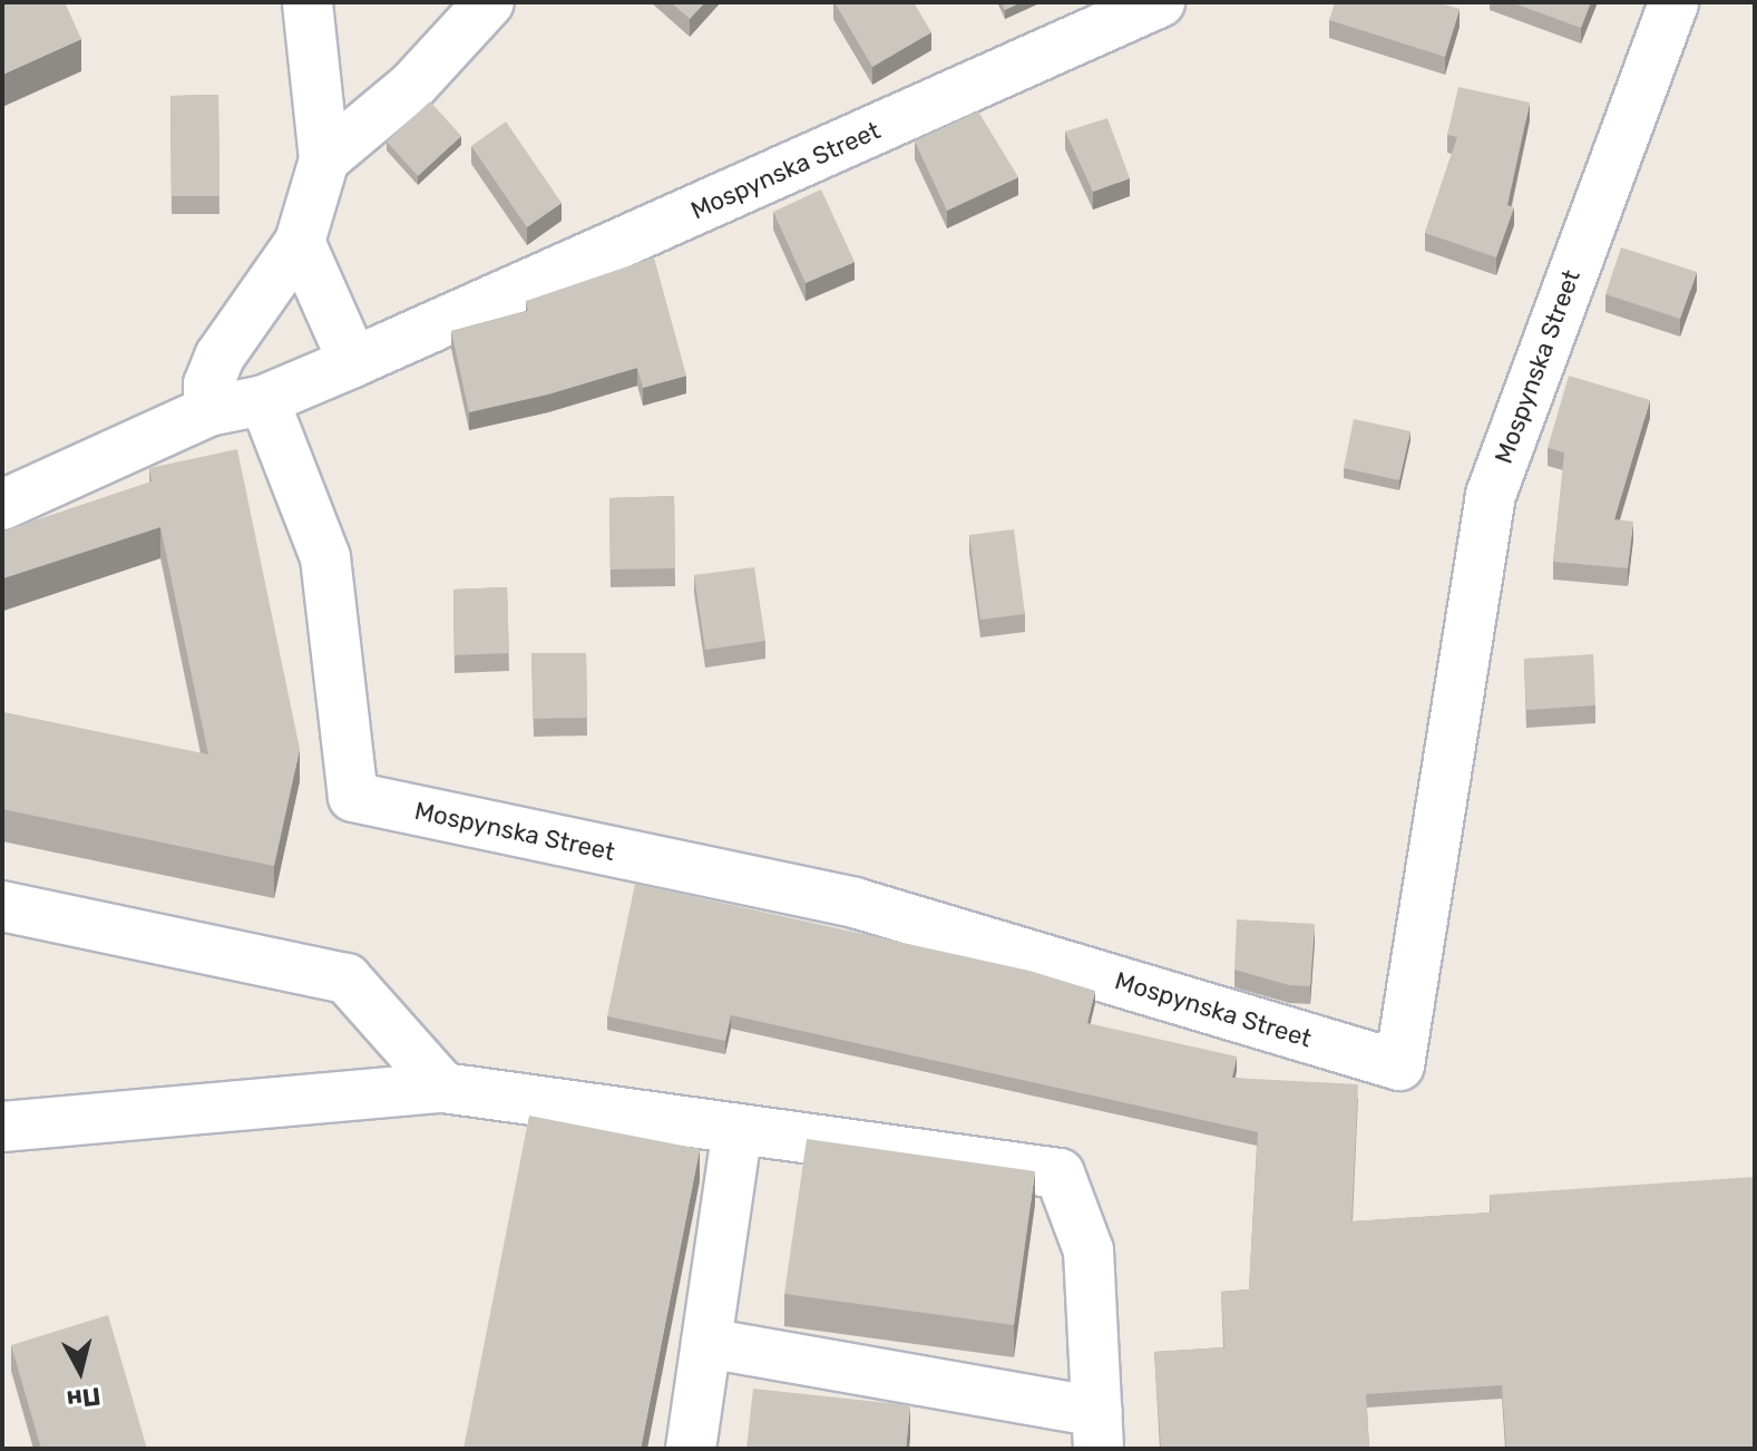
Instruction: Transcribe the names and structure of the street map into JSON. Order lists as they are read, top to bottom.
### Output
{
  "streets": {
    "street": ["Mospynska Street"]
  },
  "north": "bottom"
}
